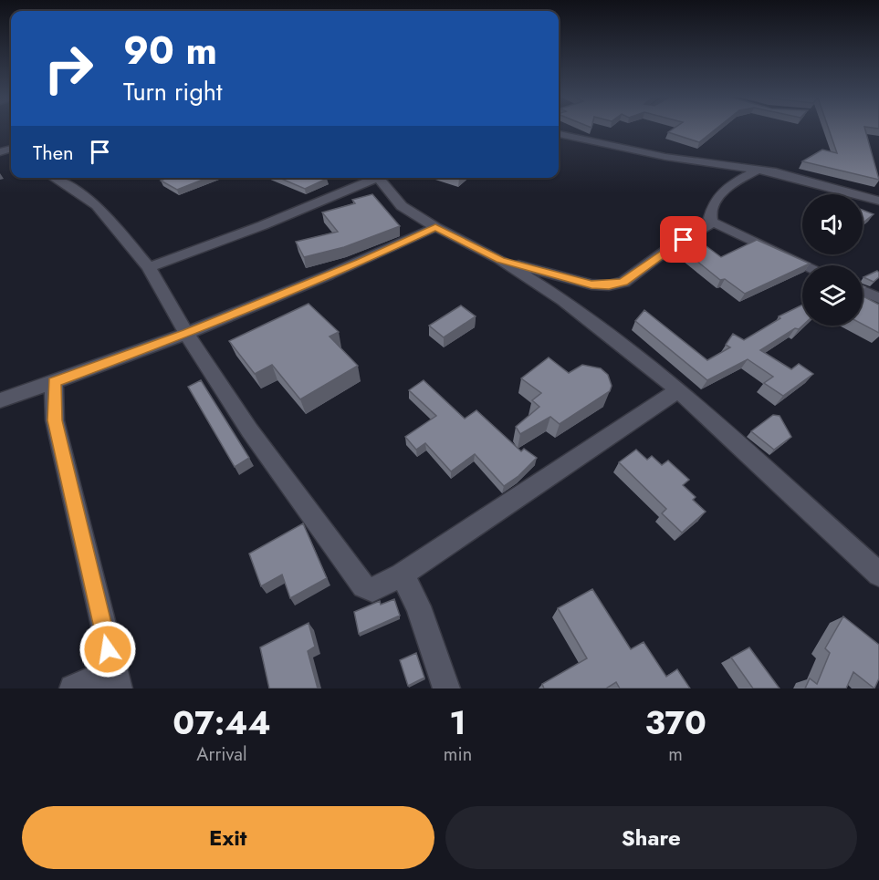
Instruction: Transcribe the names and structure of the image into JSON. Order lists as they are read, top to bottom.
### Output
{
  "page": {
    "turn": ["90 m", "Turn right"],
    "then": "Then",
    "eta": [
      "07:44",
      "Arrival",
      "1",
      "min",
      "370",
      "m"
    ],
    "buttons": ["Exit", "Share"]
  }
}
